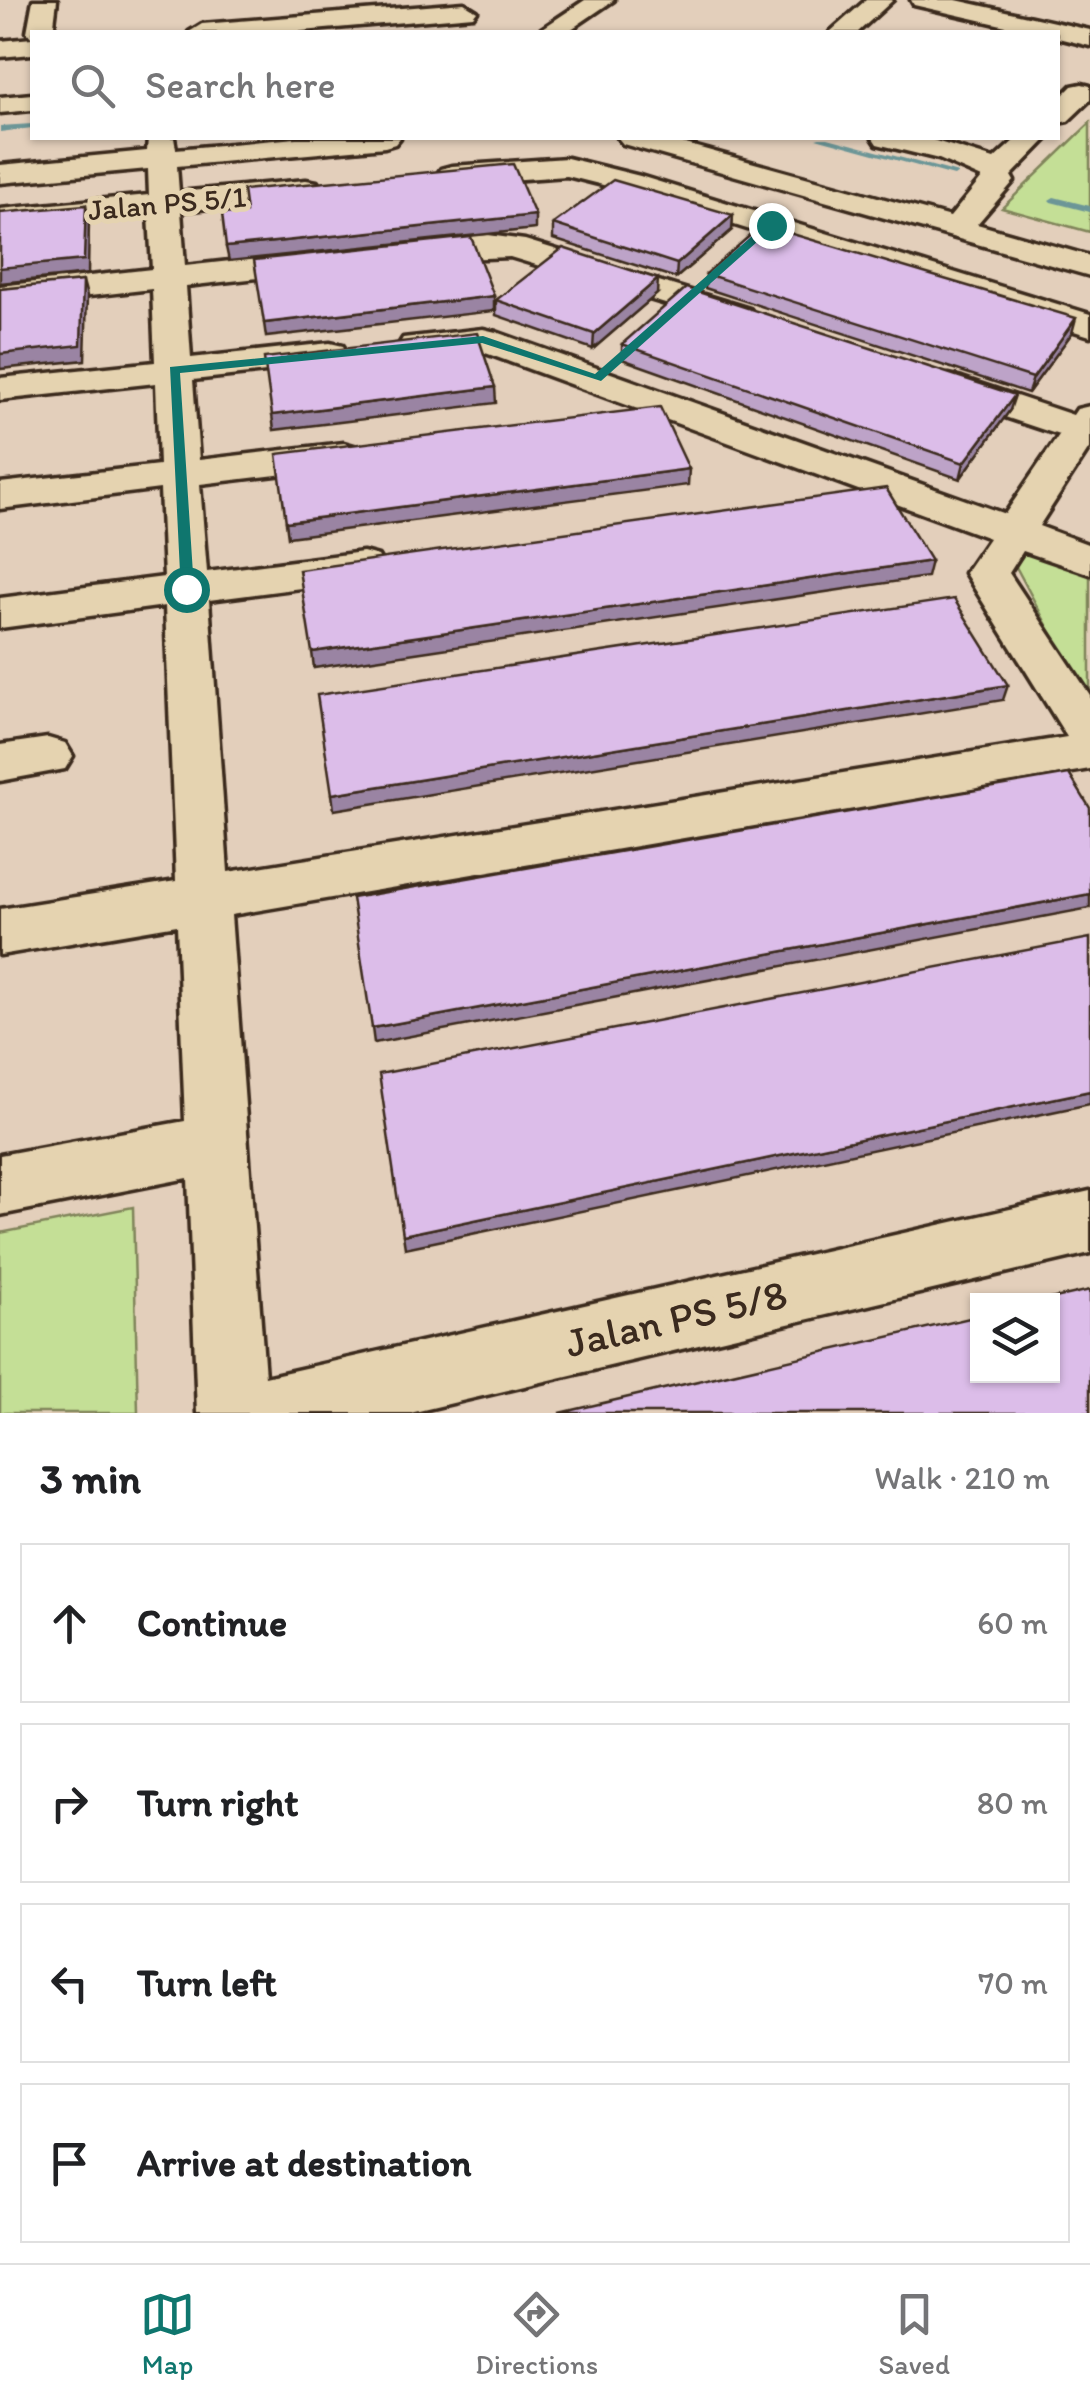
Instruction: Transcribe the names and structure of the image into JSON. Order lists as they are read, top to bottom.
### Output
{
  "streets": {
    "street": ["Jalan PS 5/1", "Jalan PS 5/8"]
  },
  "page": {
    "search": "Search here",
    "heading": ["3 min", "Walk · 210 m"],
    "list": [
      ["Continue", "60 m"],
      ["Turn right", "80 m"],
      ["Turn left", "70 m"],
      "Arrive at destination"
    ],
    "nav": ["Map", "Directions", "Saved"]
  }
}
